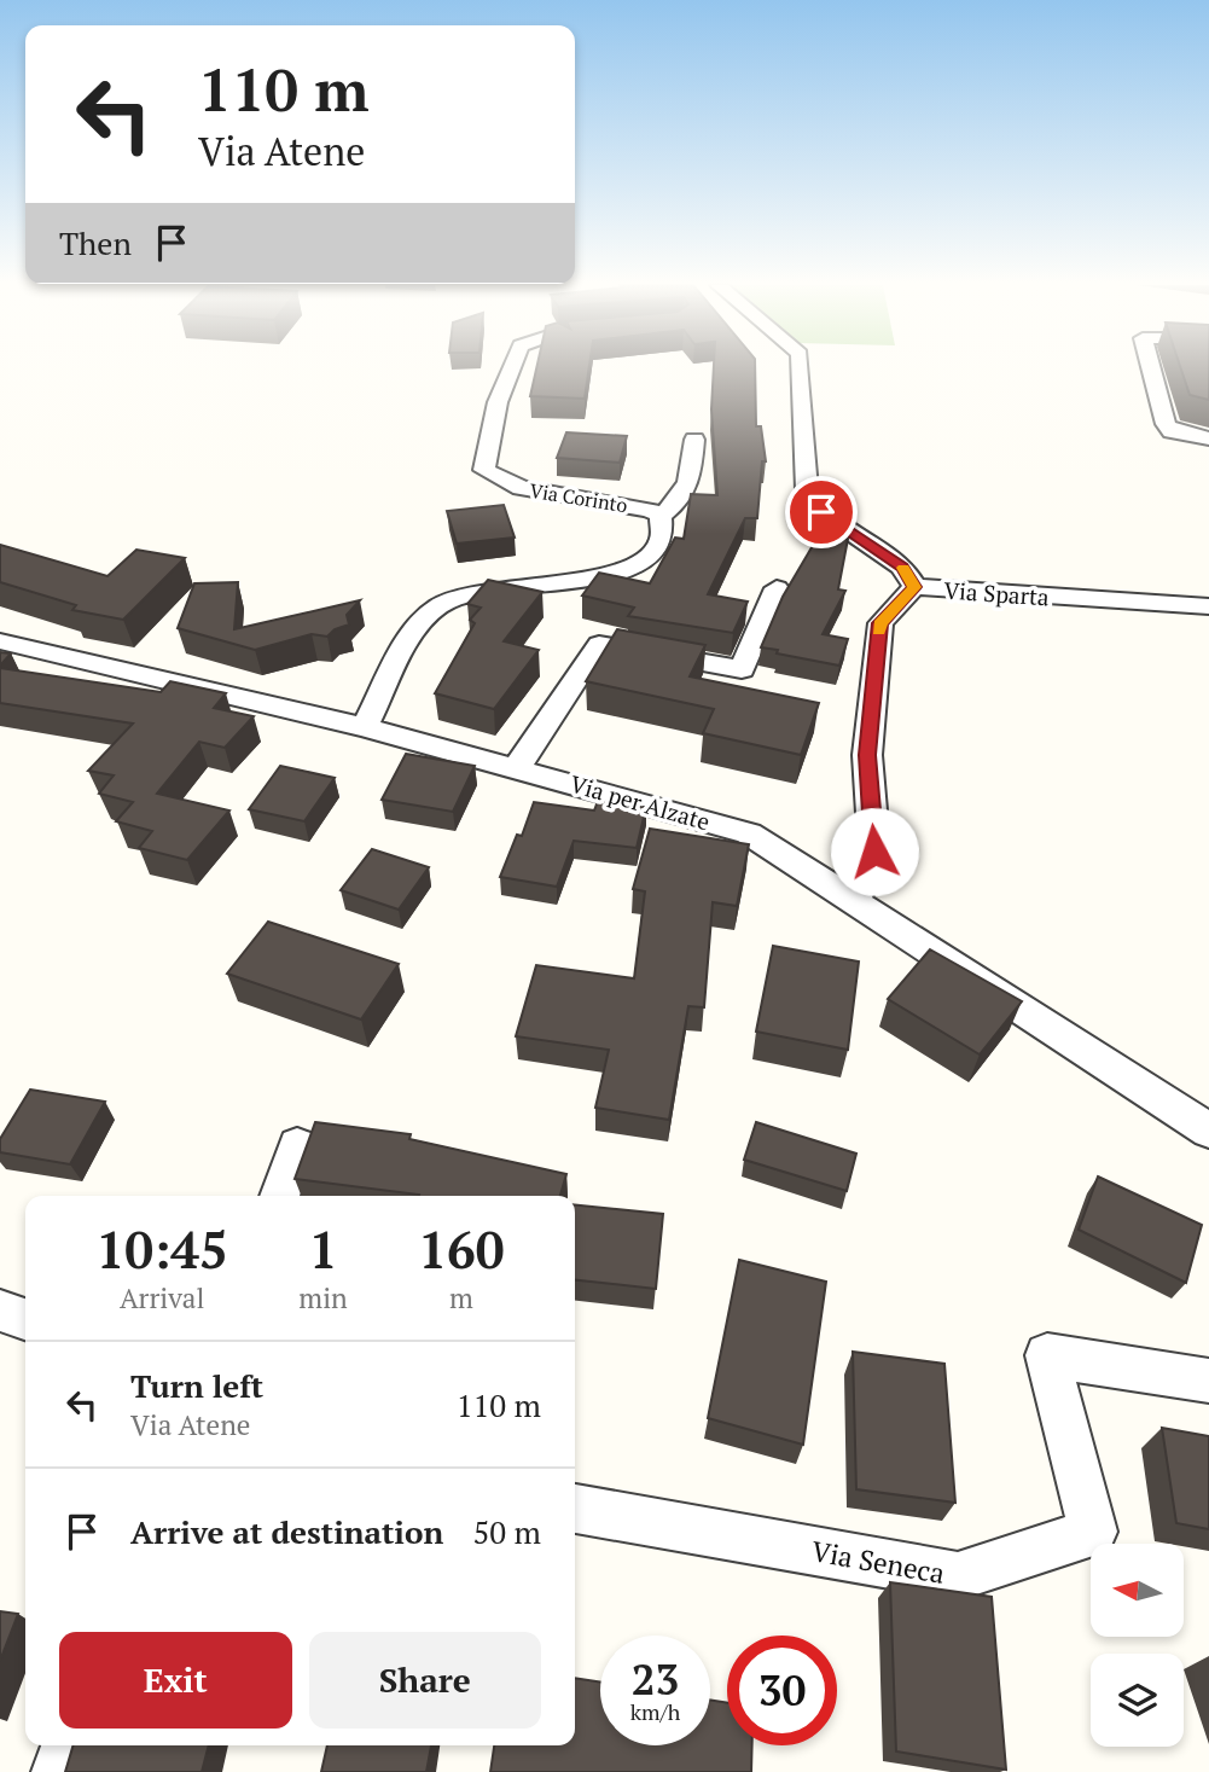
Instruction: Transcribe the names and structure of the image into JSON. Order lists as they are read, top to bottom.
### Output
{
  "streets": {
    "street": [
      "Via Corinto",
      "Via Sparta",
      "Via per Alzate",
      "Via Seneca"
    ]
  },
  "crossings": [
    ["Via Corinto", "Via per Alzate"],
    ["Via Sparta", "Via per Alzate"]
  ],
  "north": "left",
  "page": {
    "turn": ["110 m", "Via Atene"],
    "then": "Then",
    "eta": [
      "10:45",
      "Arrival",
      "1",
      "min",
      "160",
      "m"
    ],
    "list": [
      {
        "name": "Turn left",
        "note": "Via Atene",
        "value": "110 m"
      },
      {
        "name": "Arrive at destination",
        "value": "50 m"
      }
    ],
    "buttons": ["Exit", "Share"],
    "speed": "23 km/h",
    "limit": "30"
  }
}
